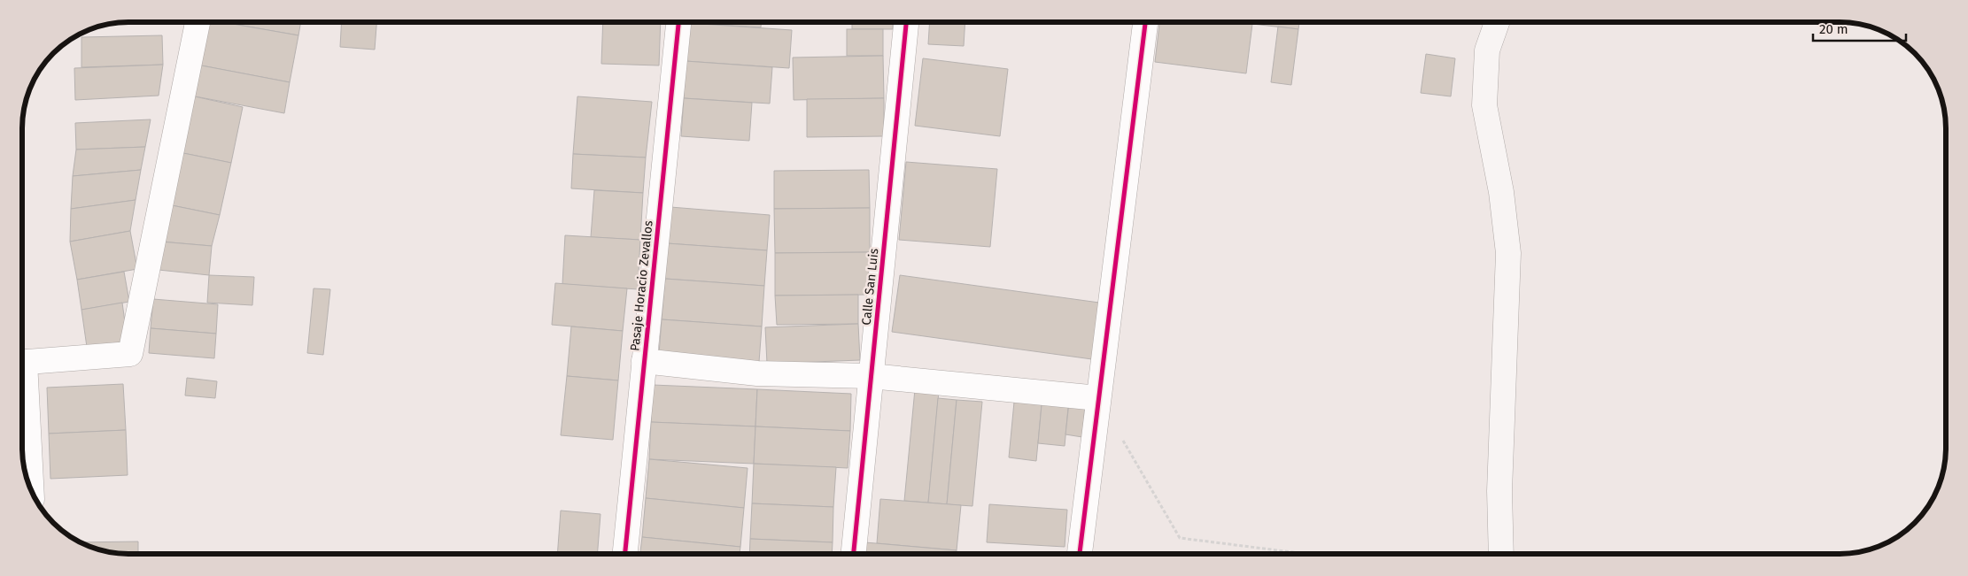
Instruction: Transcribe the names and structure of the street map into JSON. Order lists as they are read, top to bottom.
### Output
{
  "streets": {
    "street": ["Pasaje Horacio Zevallos", "Calle San Luis"]
  },
  "scale_bar": "20 m"
}
